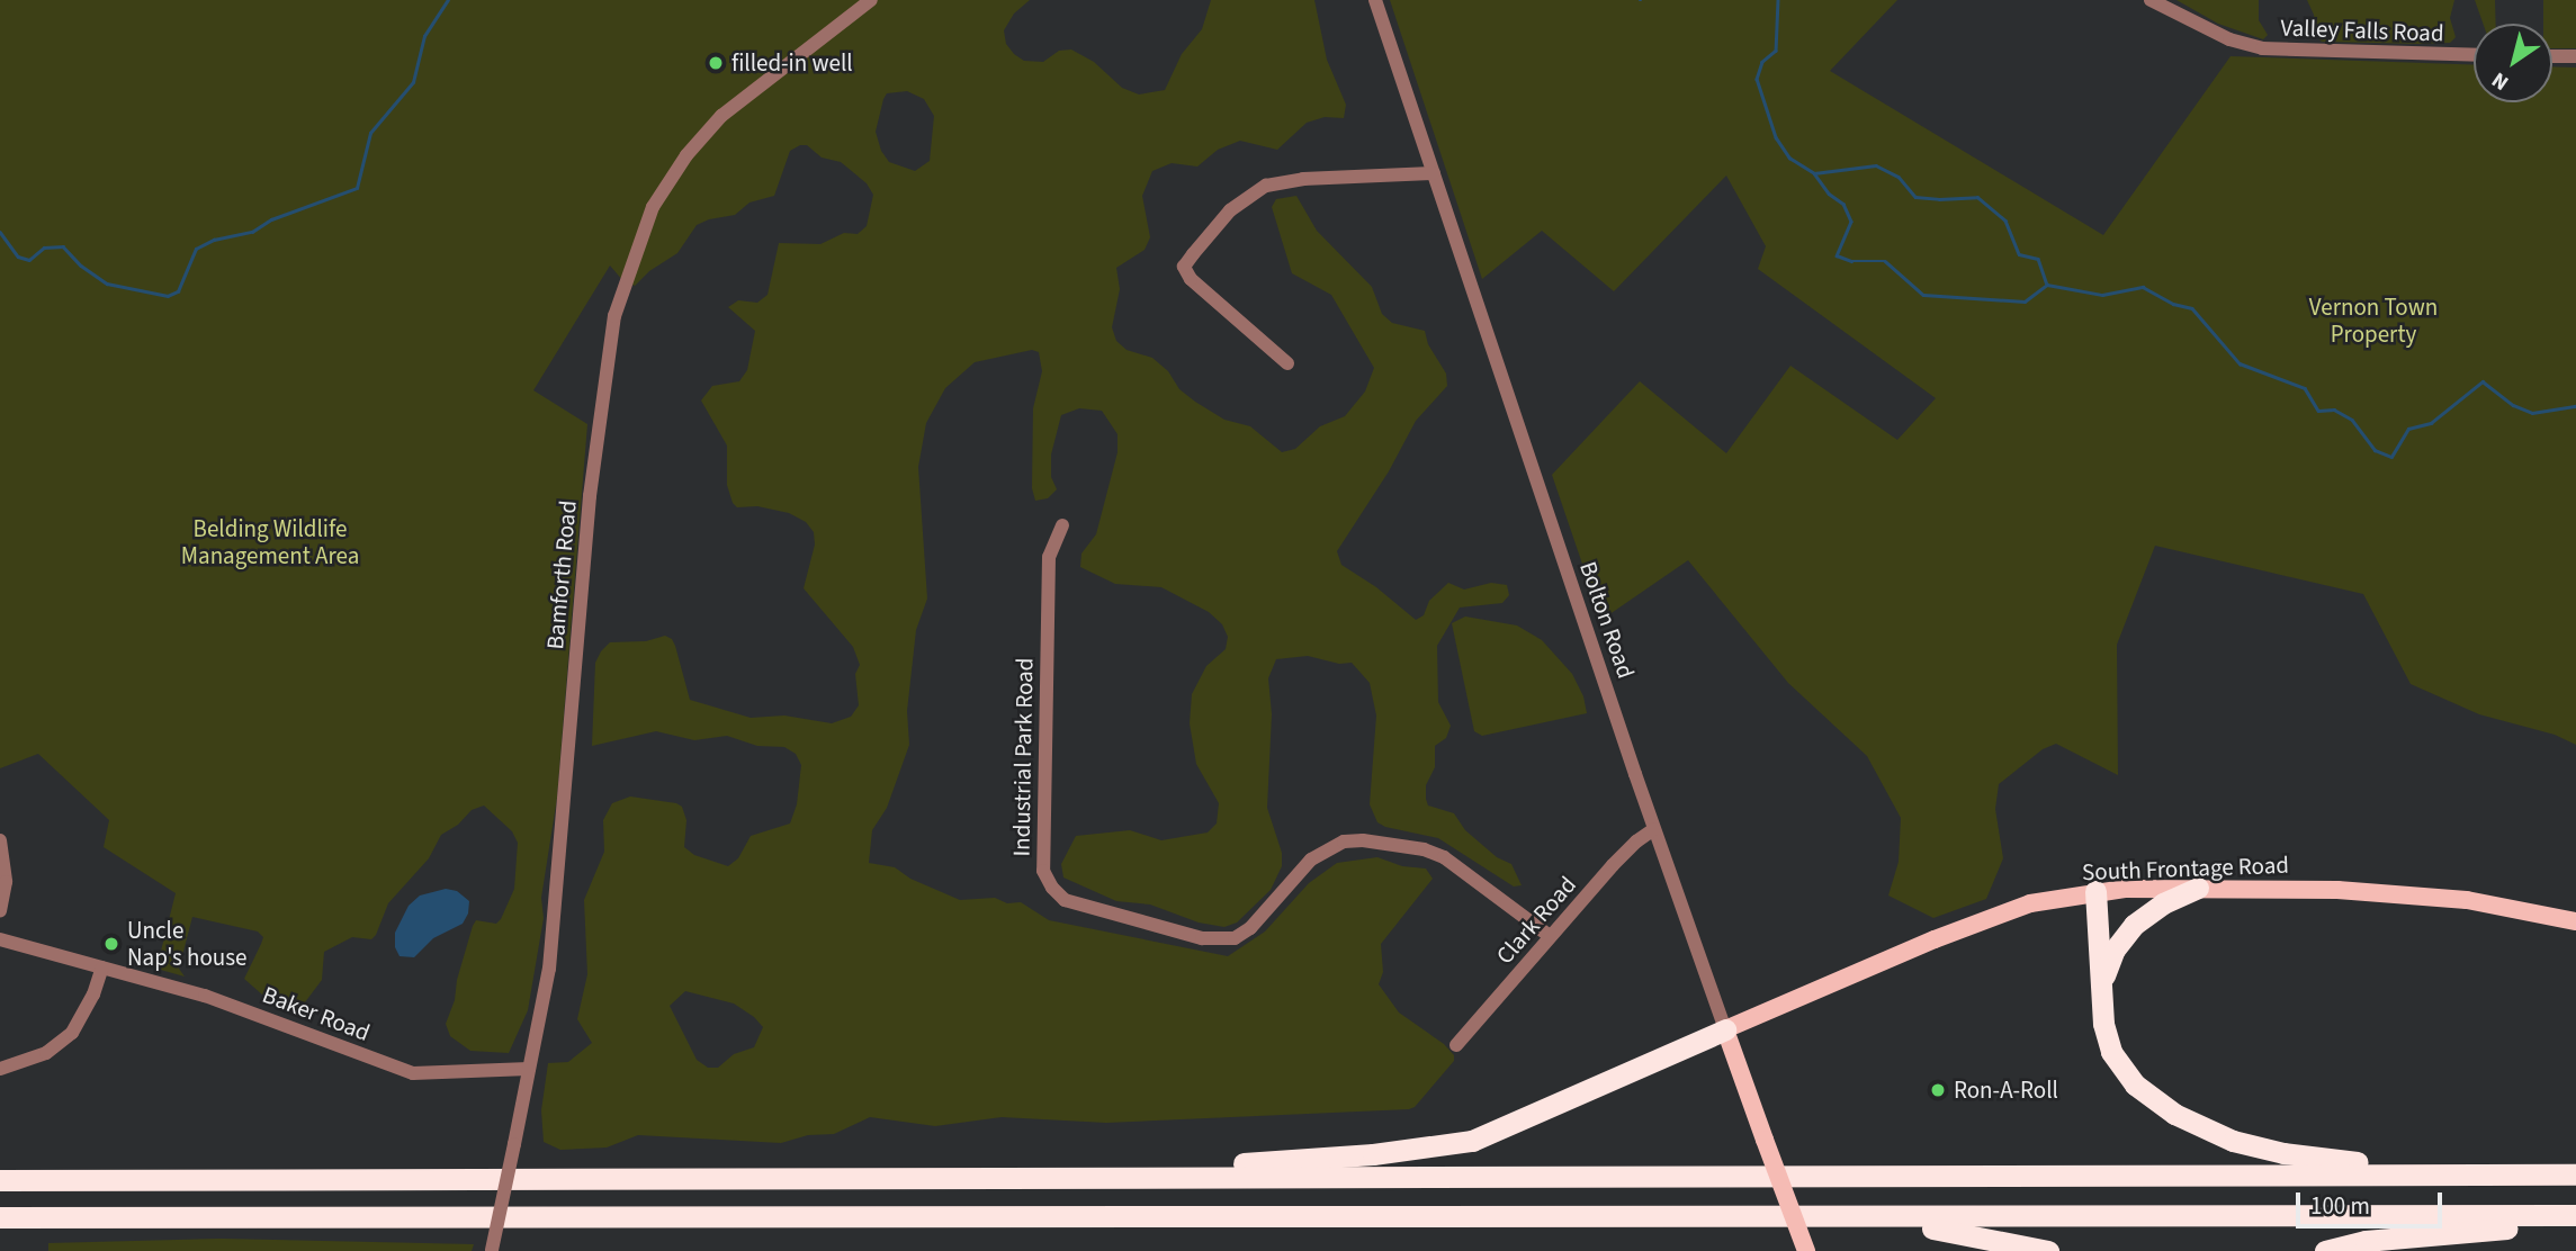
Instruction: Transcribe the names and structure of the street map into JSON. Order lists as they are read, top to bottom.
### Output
{
  "streets": {
    "main road": ["Bolton Road", "South Frontage Road"],
    "street": [
      "Valley Falls Road",
      "Bamforth Road",
      "Industrial Park Road",
      "Clark Road",
      "Baker Road"
    ]
  },
  "crossings": [
    ["Bamforth Road", "Baker Road"],
    ["Bolton Road", "South Frontage Road"],
    ["Bolton Road", "Clark Road"],
    ["Industrial Park Road", "Clark Road"]
  ],
  "parks": ["Vernon Town Property", "Belding Wildlife Management Area"],
  "places": ["filled-in well", "Uncle Nap's house", "Ron-A-Roll"],
  "scale_bar": "100 m",
  "north": "bottom left"
}
